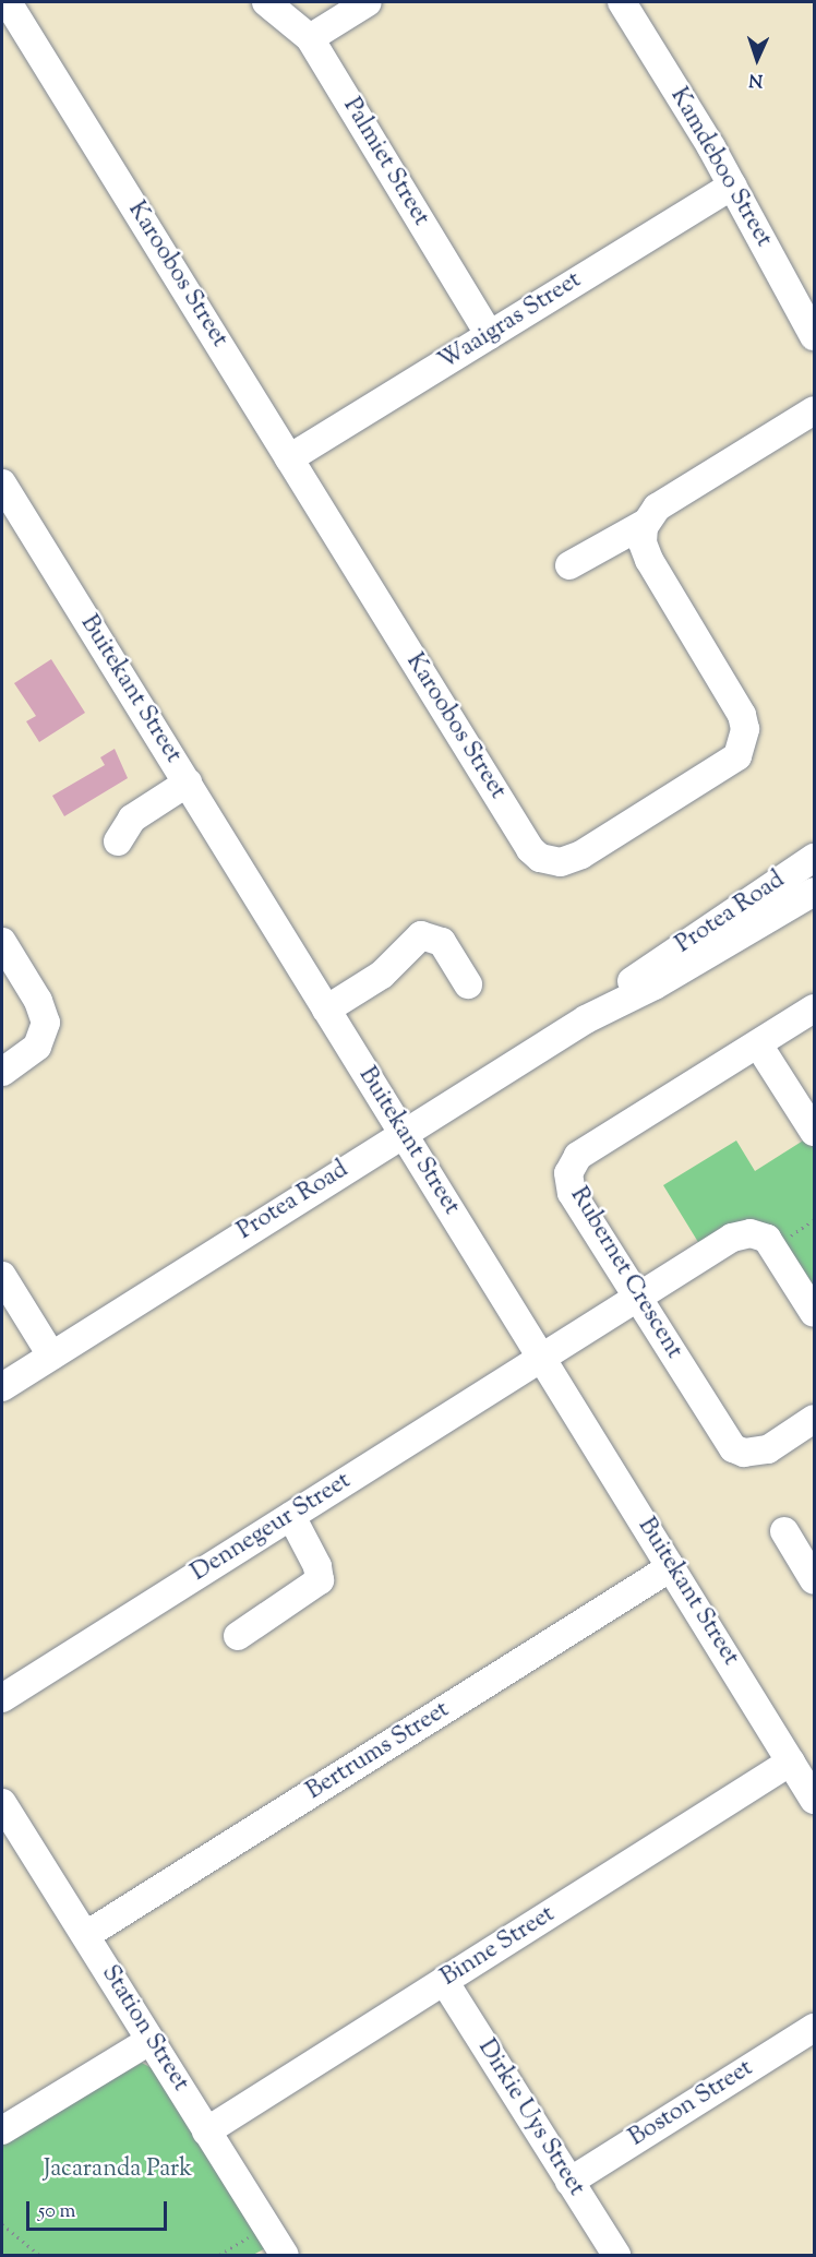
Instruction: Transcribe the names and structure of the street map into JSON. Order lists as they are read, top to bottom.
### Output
{
  "streets": {
    "street": [
      "Palmiet Street",
      "Kamdeboo Street",
      "Karoobos Street",
      "Waaigras Street",
      "Buitekant Street",
      "Protea Road",
      "Rubernet Crescent",
      "Dennegeur Street",
      "Bertrums Street",
      "Binne Street",
      "Station Street",
      "Boston Street",
      "Dirkie Uys Street"
    ]
  },
  "crossings": [
    ["Palmiet Street", "Waaigras Street"],
    ["Kamdeboo Street", "Waaigras Street"],
    ["Karoobos Street", "Waaigras Street"],
    ["Buitekant Street", "Protea Road"],
    ["Buitekant Street", "Dennegeur Street"],
    ["Buitekant Street", "Bertrums Street"],
    ["Buitekant Street", "Binne Street"],
    ["Rubernet Crescent", "Dennegeur Street"],
    ["Bertrums Street", "Station Street"],
    ["Binne Street", "Station Street"],
    ["Binne Street", "Dirkie Uys Street"],
    ["Boston Street", "Dirkie Uys Street"]
  ],
  "parks": ["Jacaranda Park"],
  "scale_bar": "50 m",
  "north": "bottom"
}
